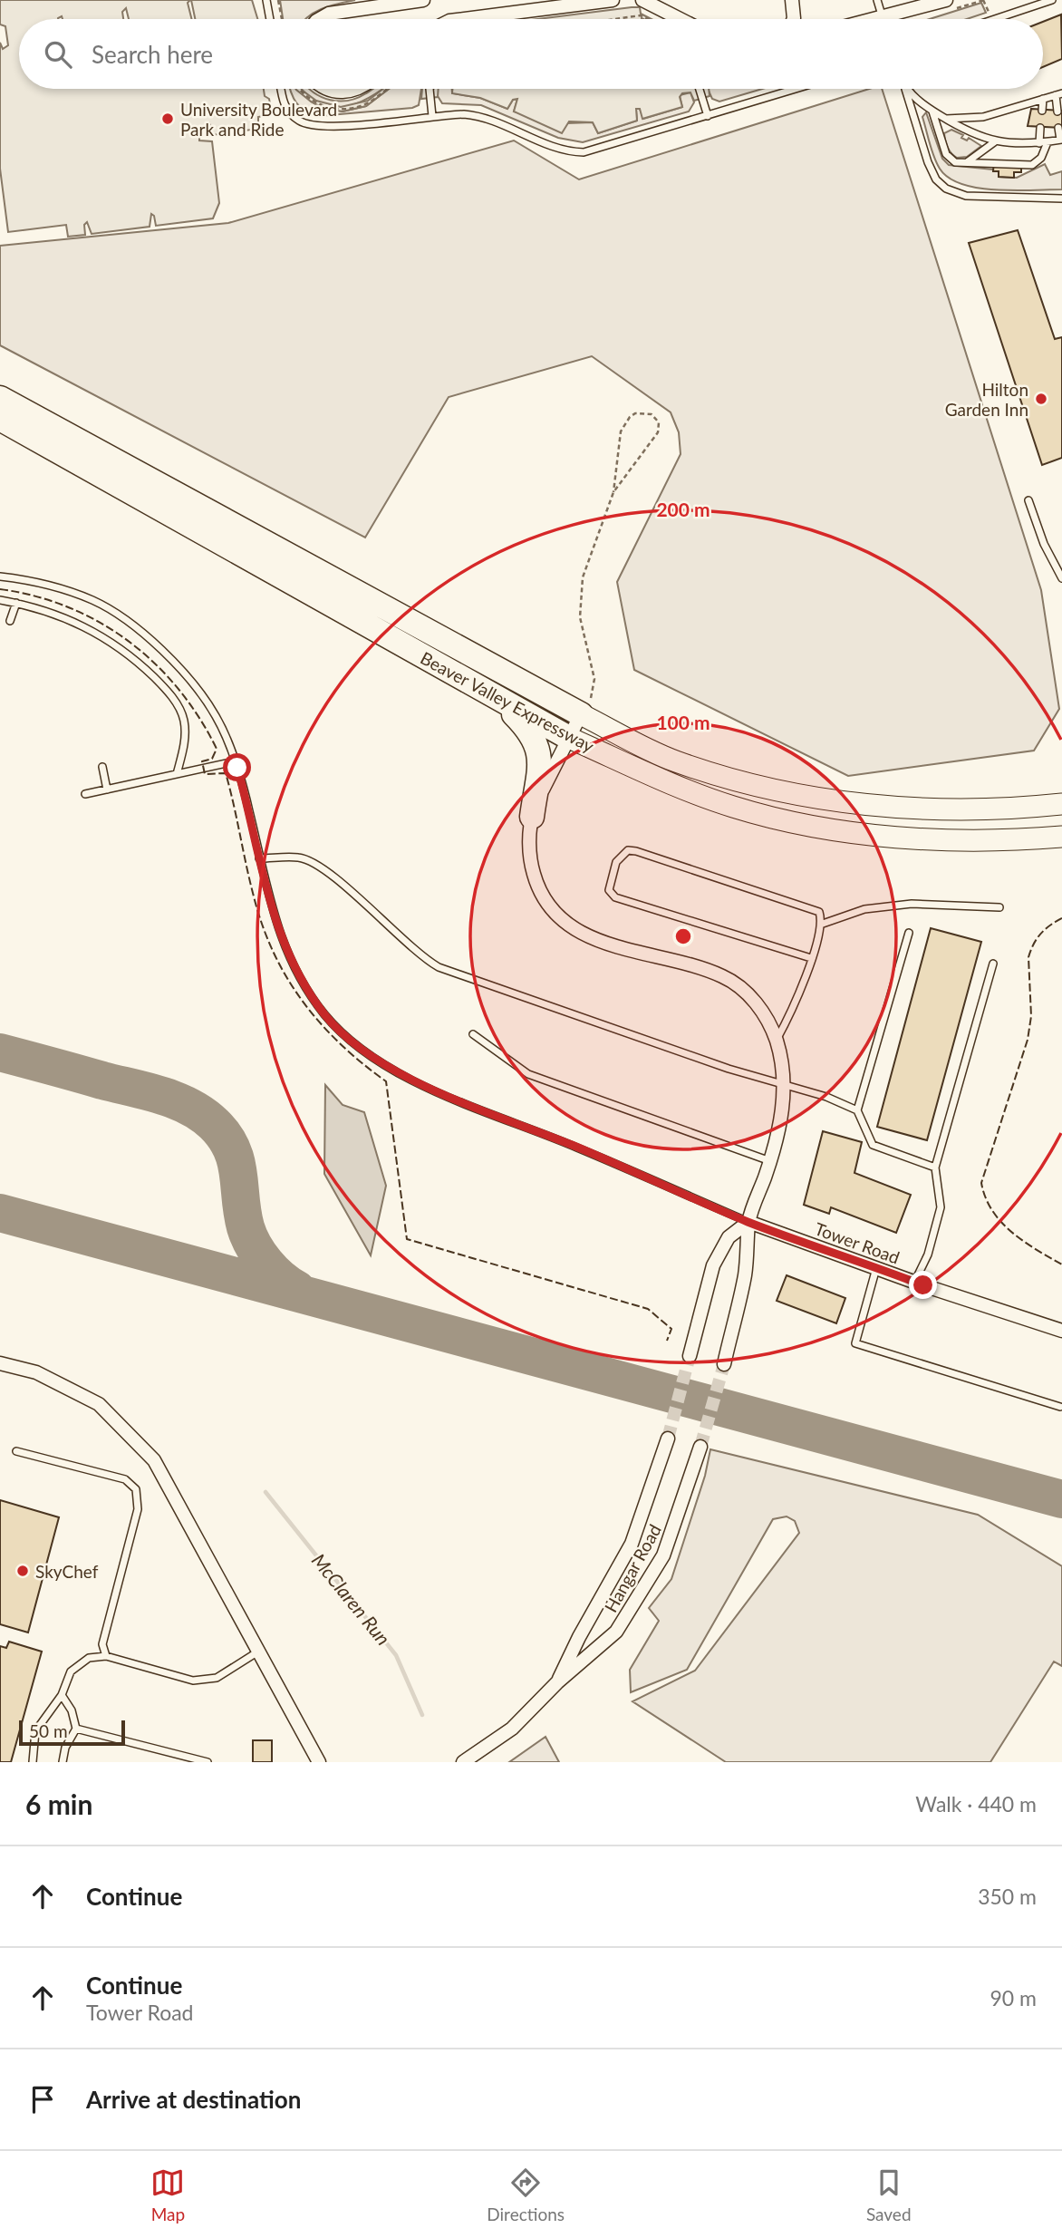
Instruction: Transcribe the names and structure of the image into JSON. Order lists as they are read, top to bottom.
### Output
{
  "streets": {
    "highway": ["Beaver Valley Expressway"],
    "street": ["Tower Road", "Hangar Road"]
  },
  "water": ["McClaren Run"],
  "places": ["University Boulevard Park and Ride", "Hilton Garden Inn", "SkyChef"],
  "scale_bar": "50 m",
  "page": {
    "search": "Search here",
    "scale": "50 m",
    "heading": ["6 min", "Walk · 440 m"],
    "list": [
      ["Continue", "350 m"],
      ["Continue", "Tower Road", "90 m"],
      "Arrive at destination"
    ],
    "nav": ["Map", "Directions", "Saved"]
  },
  "rings": ["200 m", "100 m"]
}
